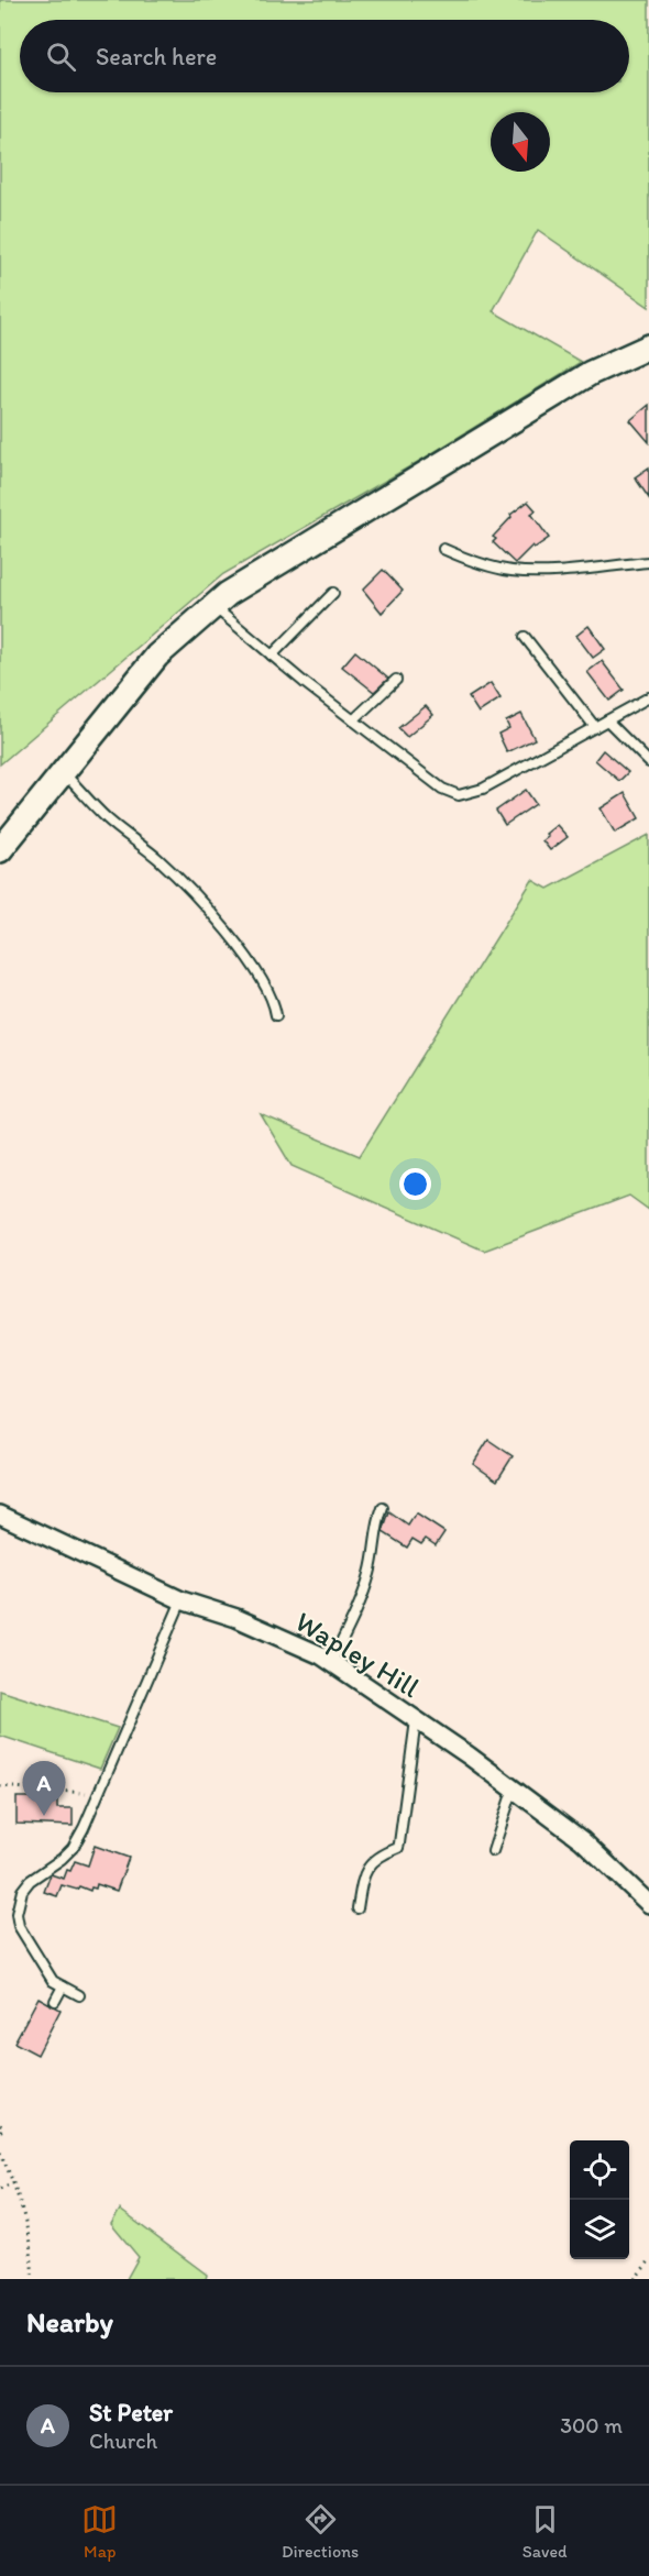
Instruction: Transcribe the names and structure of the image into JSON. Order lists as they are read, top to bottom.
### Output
{
  "streets": {
    "street": ["Wapley Hill"]
  },
  "north": "bottom",
  "page": {
    "search": "Search here",
    "pins": "A",
    "heading": "Nearby",
    "list": [
      {
        "mark": "A",
        "name": "St Peter",
        "note": "Church",
        "value": "300 m"
      }
    ],
    "nav": ["Map", "Directions", "Saved"]
  }
}
